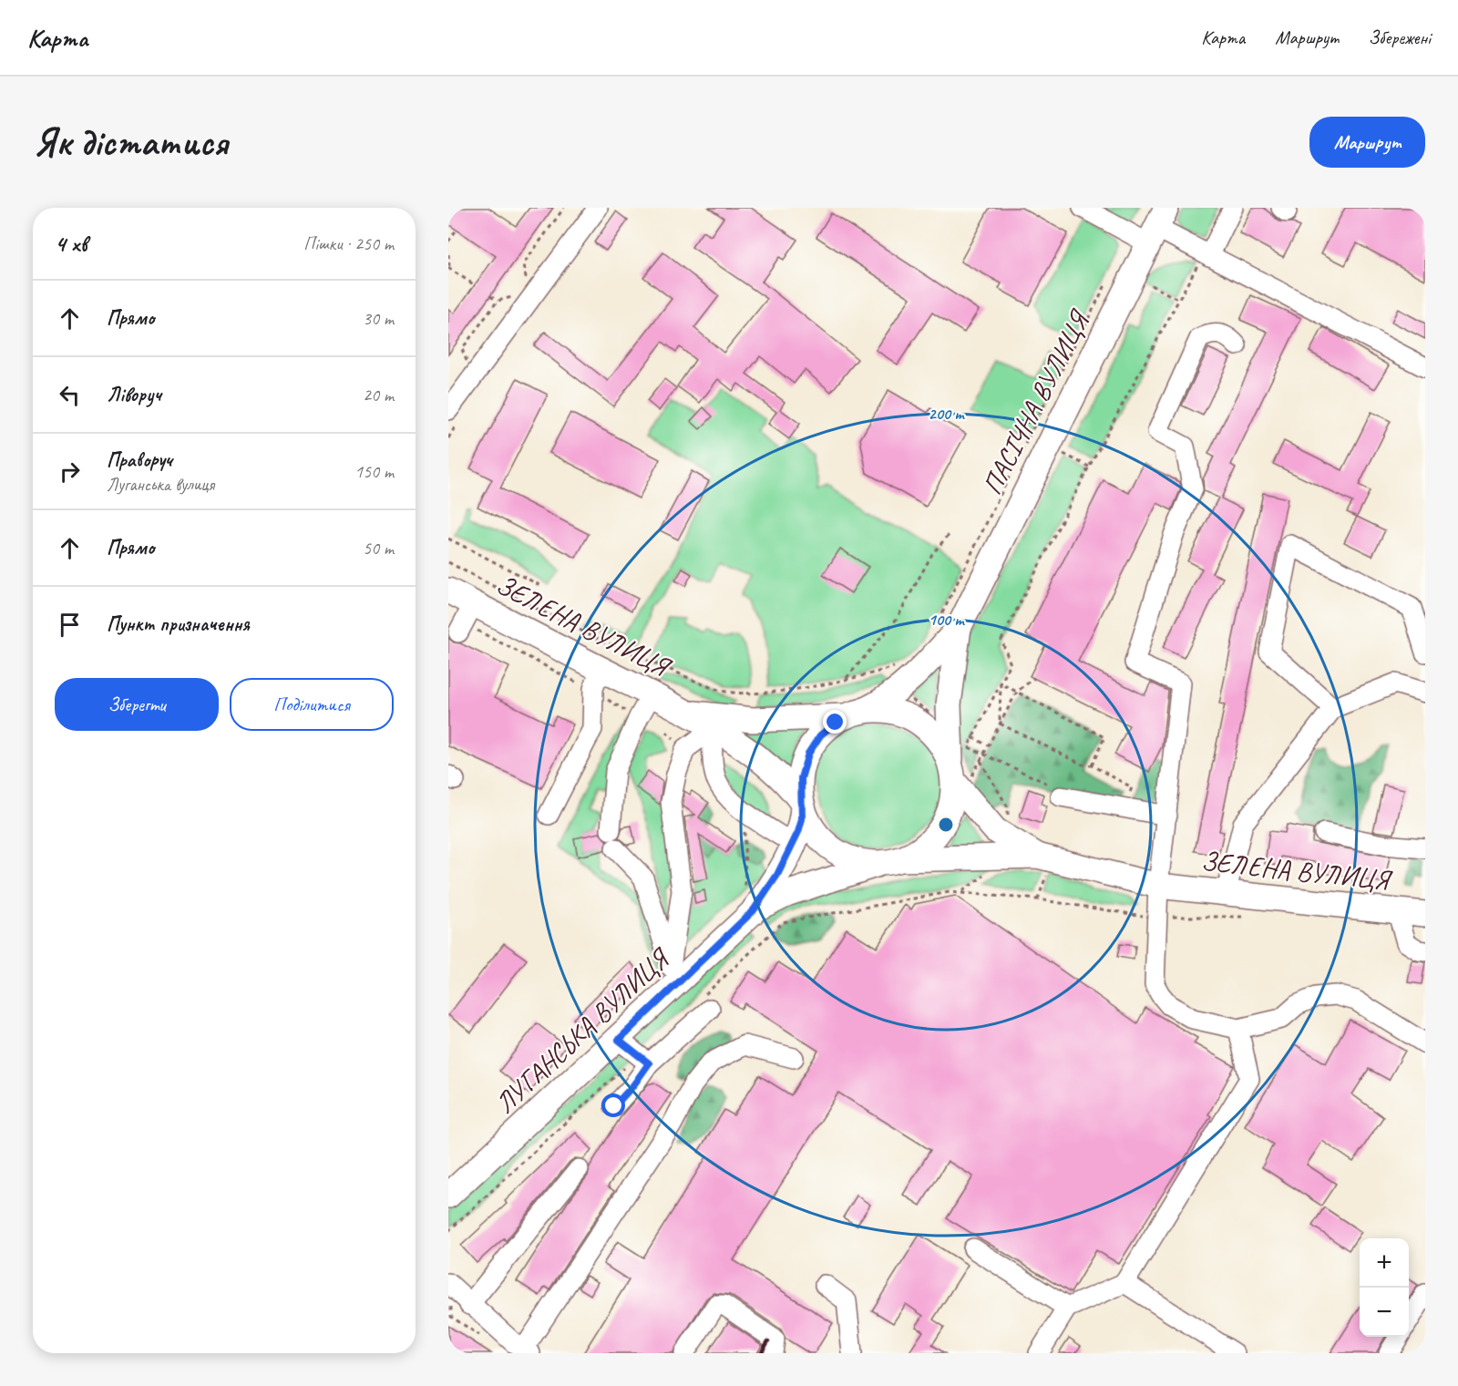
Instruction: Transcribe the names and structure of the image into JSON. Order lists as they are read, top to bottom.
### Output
{
  "streets": {
    "main road": ["ПАСІЧНА ВУЛИЦЯ", "ЗЕЛЕНА ВУЛИЦЯ", "ЛУГАНСЬКА ВУЛИЦЯ"]
  },
  "crossings": [
    ["ПАСІЧНА ВУЛИЦЯ", "ЗЕЛЕНА ВУЛИЦЯ"],
    ["ПАСІЧНА ВУЛИЦЯ", "ЛУГАНСЬКА ВУЛИЦЯ"],
    ["ЗЕЛЕНА ВУЛИЦЯ", "ЛУГАНСЬКА ВУЛИЦЯ"]
  ],
  "page": {
    "header": "Карта",
    "nav": ["Карта", "Маршрут", "Збережені"],
    "buttons": [
      "Маршрут",
      ["Зберегти", "Поділитися"]
    ],
    "title": "Як дістатися",
    "heading": ["4 хв", "Пішки · 250 m"],
    "list": [
      ["Прямо", "30 m"],
      ["Ліворуч", "20 m"],
      ["Праворуч", "Луганська вулиця", "150 m"],
      ["Прямо", "50 m"],
      "Пункт призначення"
    ],
    "map_buttons": ["+", "−"]
  },
  "rings": ["200 m", "100 m"]
}
